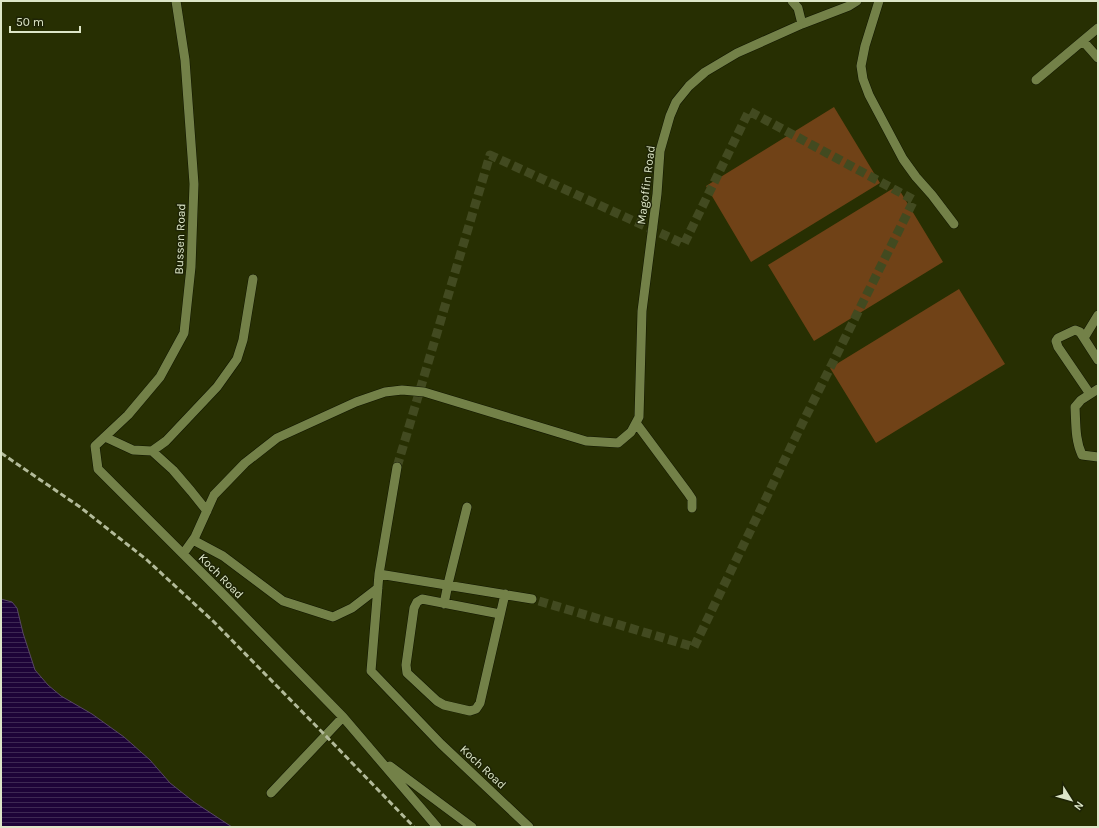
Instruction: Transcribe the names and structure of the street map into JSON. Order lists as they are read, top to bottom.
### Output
{
  "streets": {
    "street": ["Magoffin Road", "Bussen Road", "Koch Road"]
  },
  "crossings": [
    ["Bussen Road", "Koch Road"]
  ],
  "scale_bar": "50 m",
  "north": "bottom right"
}
